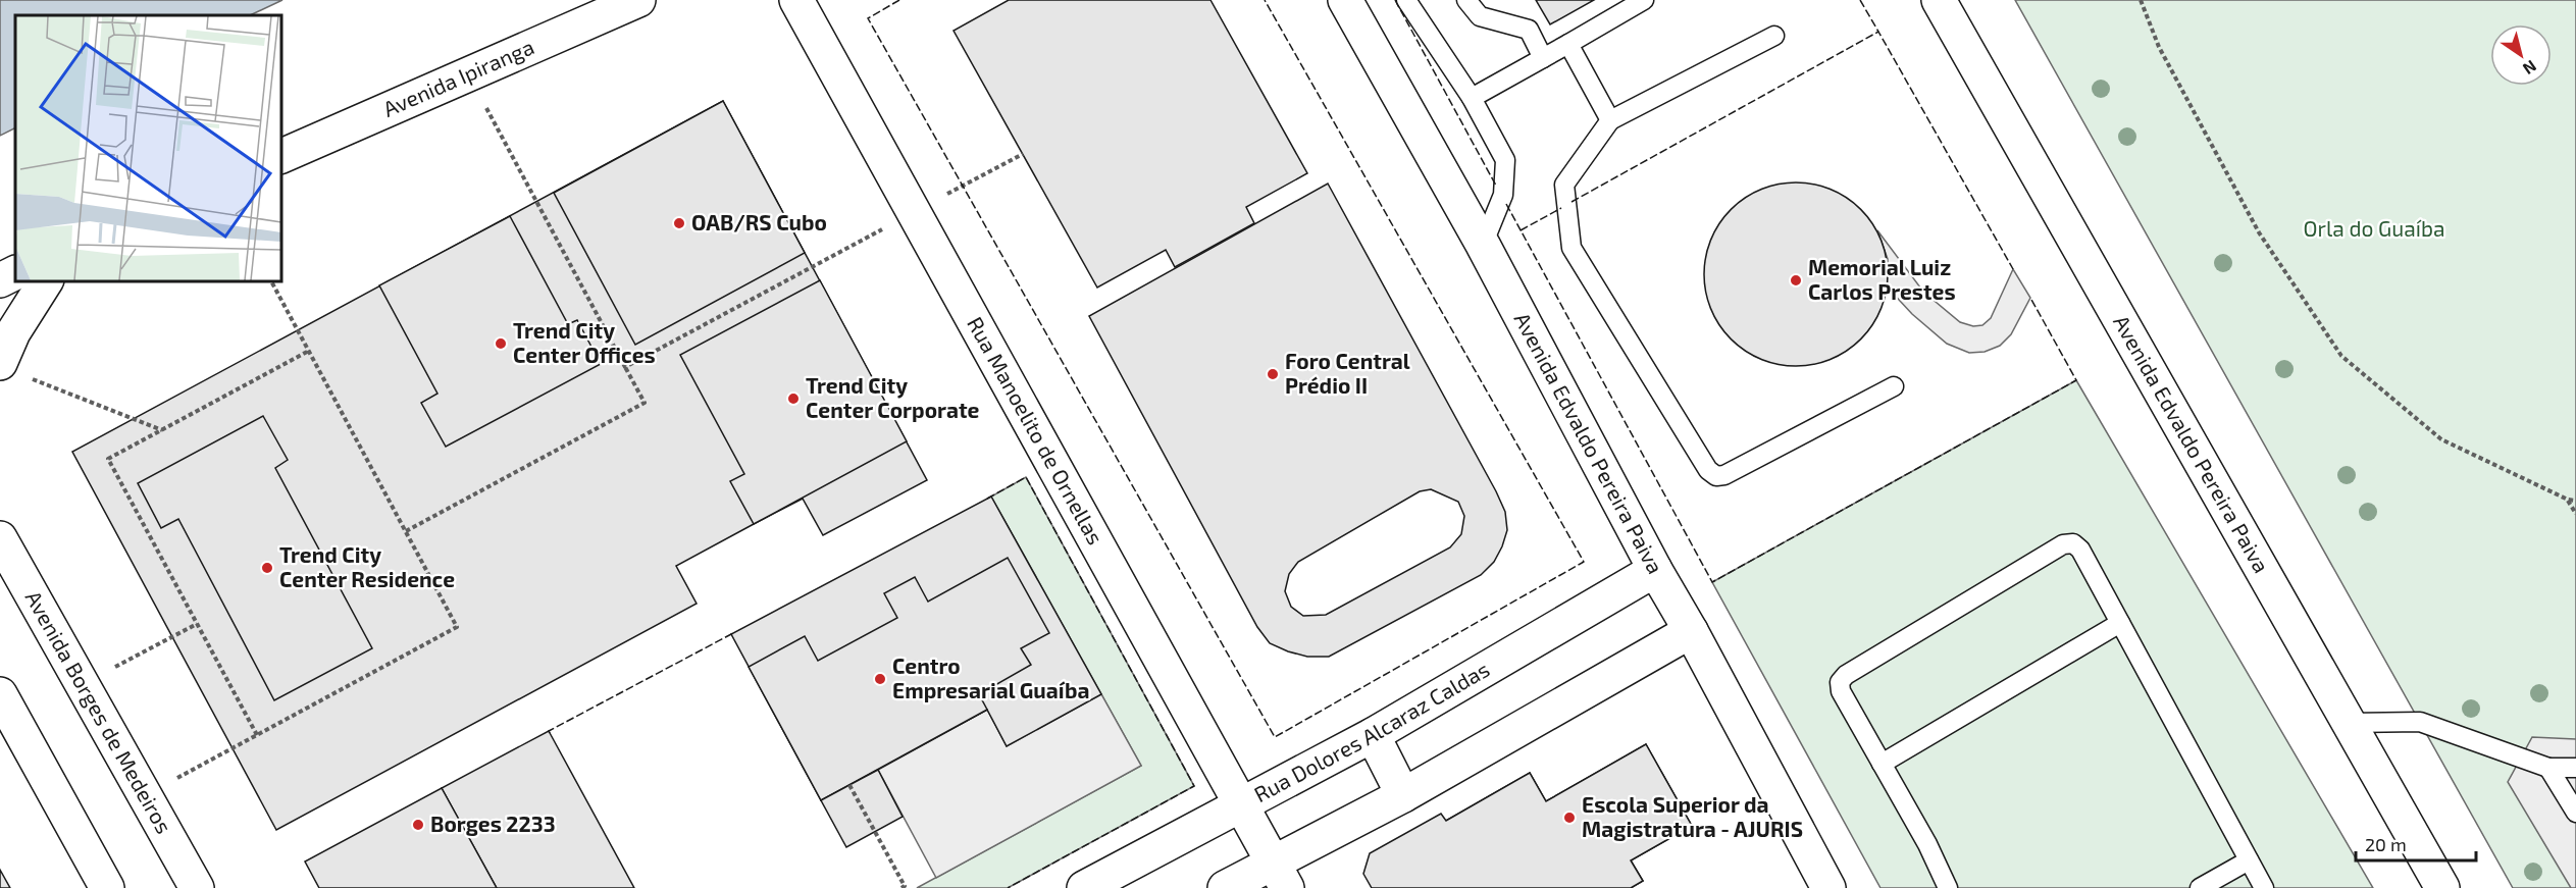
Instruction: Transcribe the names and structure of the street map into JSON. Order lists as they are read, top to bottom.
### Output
{
  "streets": {
    "main road": [
      "Avenida Ipiranga",
      "Rua Manoelito de Ornellas",
      "Avenida Edvaldo Pereira Paiva",
      "Avenida Borges de Medeiros",
      "Rua Dolores Alcaraz Caldas"
    ]
  },
  "crossings": [
    ["Rua Manoelito de Ornellas", "Rua Dolores Alcaraz Caldas"],
    ["Avenida Edvaldo Pereira Paiva", "Rua Dolores Alcaraz Caldas"]
  ],
  "parks": ["Orla do Guaíba"],
  "places": [
    "OAB/RS Cubo",
    "Memorial Luiz Carlos Prestes",
    "Trend City Center Offices",
    "Foro Central Prédio II",
    "Trend City Center Corporate",
    "Trend City Center Residence",
    "Centro Empresarial Guaíba",
    "Escola Superior da Magistratura - AJURIS",
    "Borges 2233"
  ],
  "scale_bar": "20 m",
  "north": "bottom right"
}
